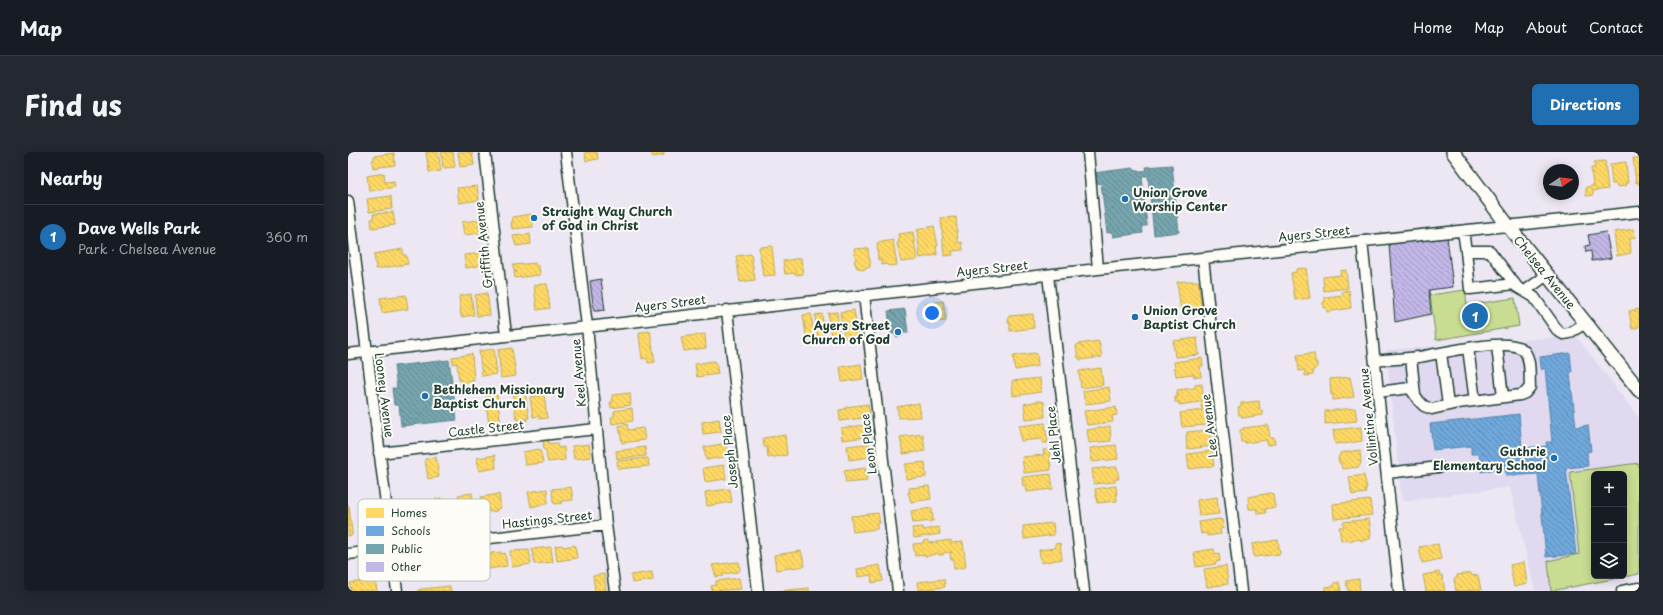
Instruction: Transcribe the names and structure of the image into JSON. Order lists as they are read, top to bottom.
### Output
{
  "streets": {
    "main road": ["Chelsea Avenue"],
    "street": [
      "Ayers Street",
      "Griffith Avenue",
      "Keel Avenue",
      "Looney Avenue",
      "Vollintine Avenue",
      "Lee Avenue",
      "Castle Street",
      "Jehl Place",
      "Leon Place",
      "Joseph Place",
      "Hastings Street"
    ]
  },
  "crossings": [
    ["Ayers Street", "Griffith Avenue"],
    ["Ayers Street", "Chelsea Avenue"],
    ["Ayers Street", "Keel Avenue"],
    ["Ayers Street", "Looney Avenue"],
    ["Ayers Street", "Vollintine Avenue"],
    ["Ayers Street", "Lee Avenue"],
    ["Ayers Street", "Jehl Place"],
    ["Ayers Street", "Leon Place"],
    ["Ayers Street", "Joseph Place"],
    ["Keel Avenue", "Castle Street"],
    ["Keel Avenue", "Hastings Street"],
    ["Looney Avenue", "Castle Street"]
  ],
  "places": [
    "Union Grove Worship Center",
    "Straight Way Church of God in Christ",
    "Union Grove Baptist Church",
    "Ayers Street Church of God",
    "Bethlehem Missionary Baptist Church",
    "Guthrie Elementary School"
  ],
  "legend": [
    "Homes",
    "Schools",
    "Public",
    "Other"
  ],
  "north": "right",
  "page": {
    "header": "Map",
    "nav": [
      "Home",
      "Map",
      "About",
      "Contact"
    ],
    "title": "Find us",
    "buttons": "Directions",
    "heading": "Nearby",
    "list": [
      {
        "mark": "1",
        "name": "Dave Wells Park",
        "note": "Park · Chelsea Avenue",
        "value": "360 m"
      }
    ],
    "pins": "1",
    "map_buttons": ["+", "−"]
  }
}
